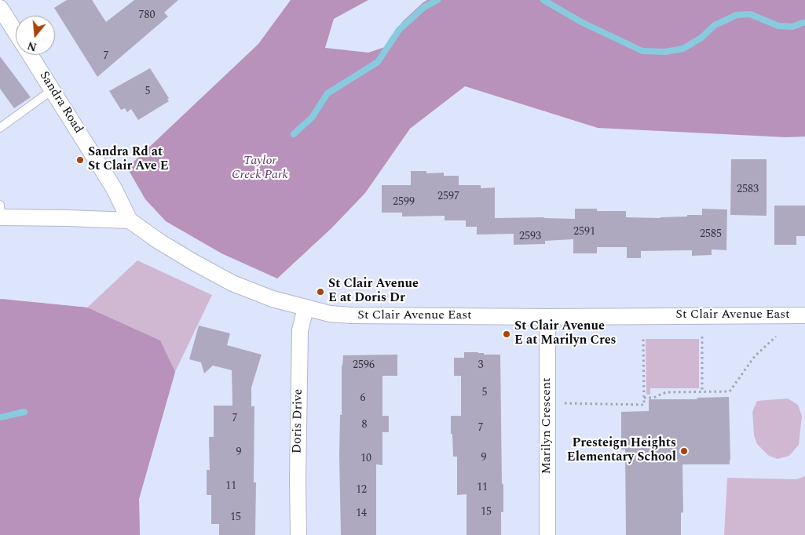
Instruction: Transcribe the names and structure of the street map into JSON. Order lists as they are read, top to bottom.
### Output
{
  "streets": {
    "street": [
      "Sandra Road",
      "St Clair Avenue East",
      "Doris Drive",
      "Marilyn Crescent"
    ]
  },
  "crossings": [
    ["Sandra Road", "St Clair Avenue East"],
    ["St Clair Avenue East", "Doris Drive"],
    ["St Clair Avenue East", "Marilyn Crescent"]
  ],
  "parks": ["Taylor Creek Park"],
  "places": [
    "Sandra Rd at St Clair Ave E",
    "St Clair Avenue E at Doris Dr",
    "St Clair Avenue E at Marilyn Cres",
    "Presteign Heights Elementary School"
  ],
  "house_numbers": [
    "780",
    "7",
    "5",
    "2583",
    "2597",
    "2599",
    "2591",
    "2585",
    "2593",
    "2596",
    "3",
    "5",
    "6",
    "7",
    "8",
    "7",
    "9",
    "9",
    "10",
    "11",
    "11",
    "12",
    "15",
    "14",
    "15"
  ],
  "north": "bottom"
}
